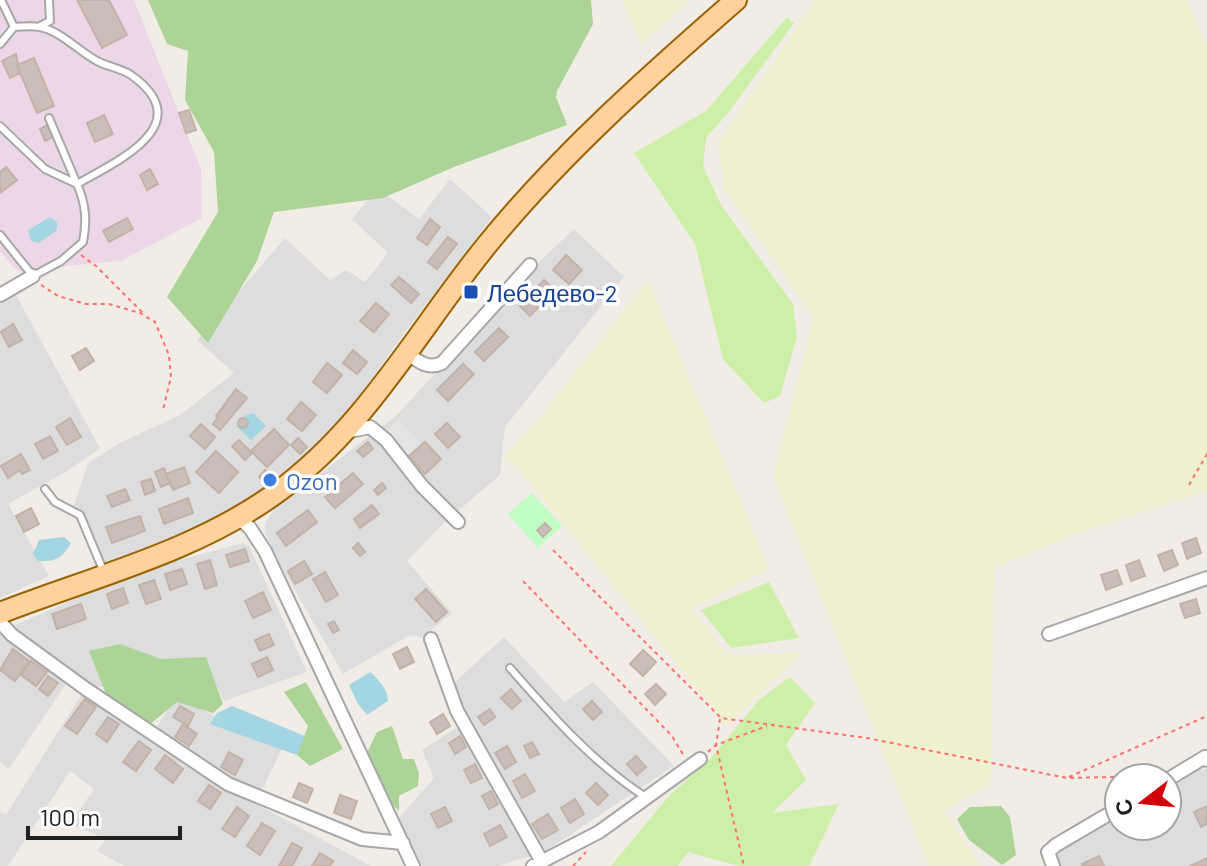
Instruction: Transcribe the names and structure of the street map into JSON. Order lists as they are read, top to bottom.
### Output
{
  "places": {
    "transit": ["Лебедево-2"],
    "other": ["Ozon"]
  },
  "scale_bar": "100 m",
  "north": "left"
}
